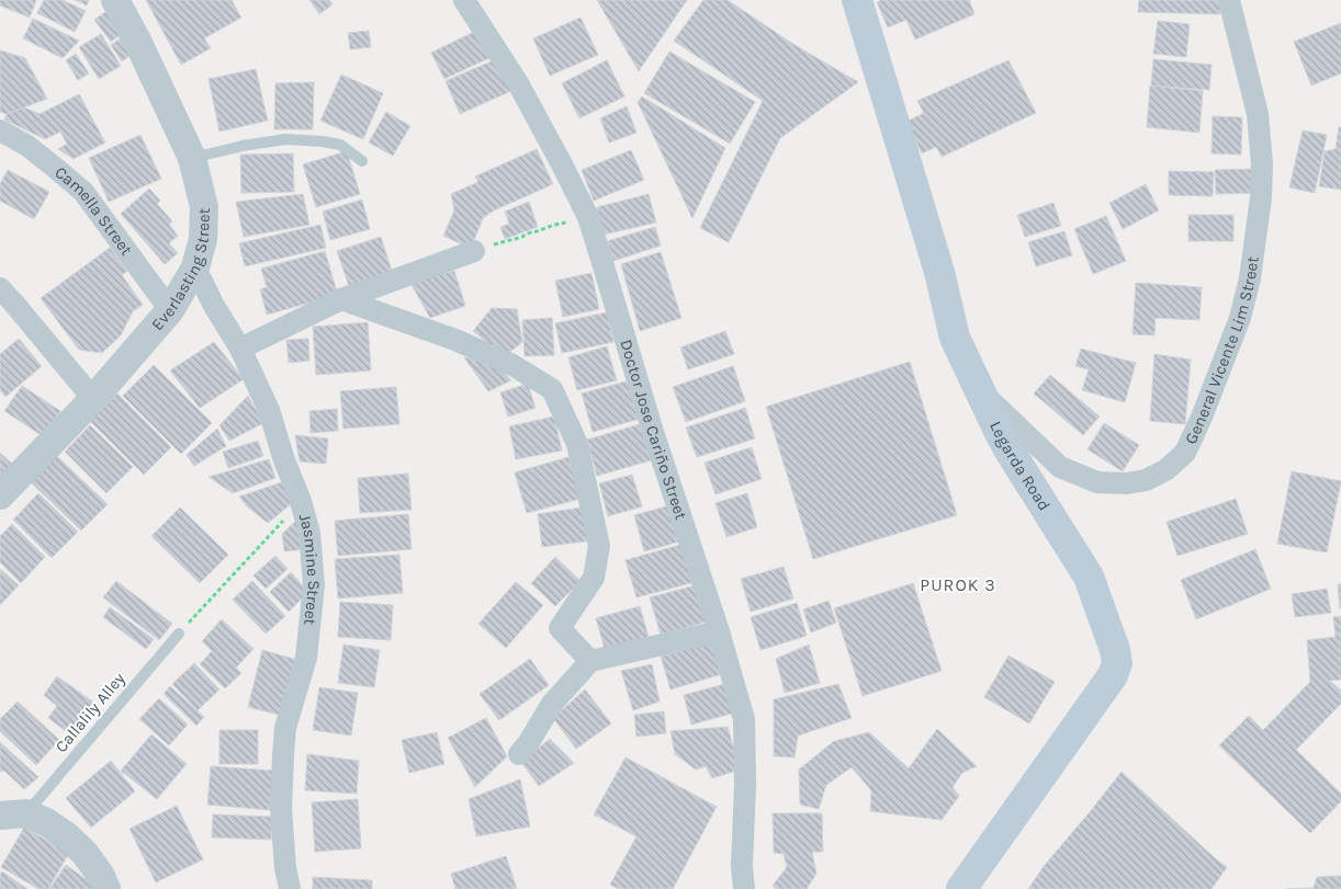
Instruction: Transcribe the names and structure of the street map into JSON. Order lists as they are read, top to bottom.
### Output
{
  "streets": {
    "main road": ["Legarda Road"],
    "street": [
      "Camella Street",
      "Everlasting Street",
      "General Vicente Lim Street",
      "Doctor Jose Cariño Street",
      "Jasmine Street"
    ],
    "lane": ["Callalily Alley"]
  },
  "crossings": [
    ["Camella Street", "Everlasting Street"],
    ["Everlasting Street", "Jasmine Street"],
    ["General Vicente Lim Street", "Legarda Road"]
  ],
  "districts": ["PUROK 3"]
}
